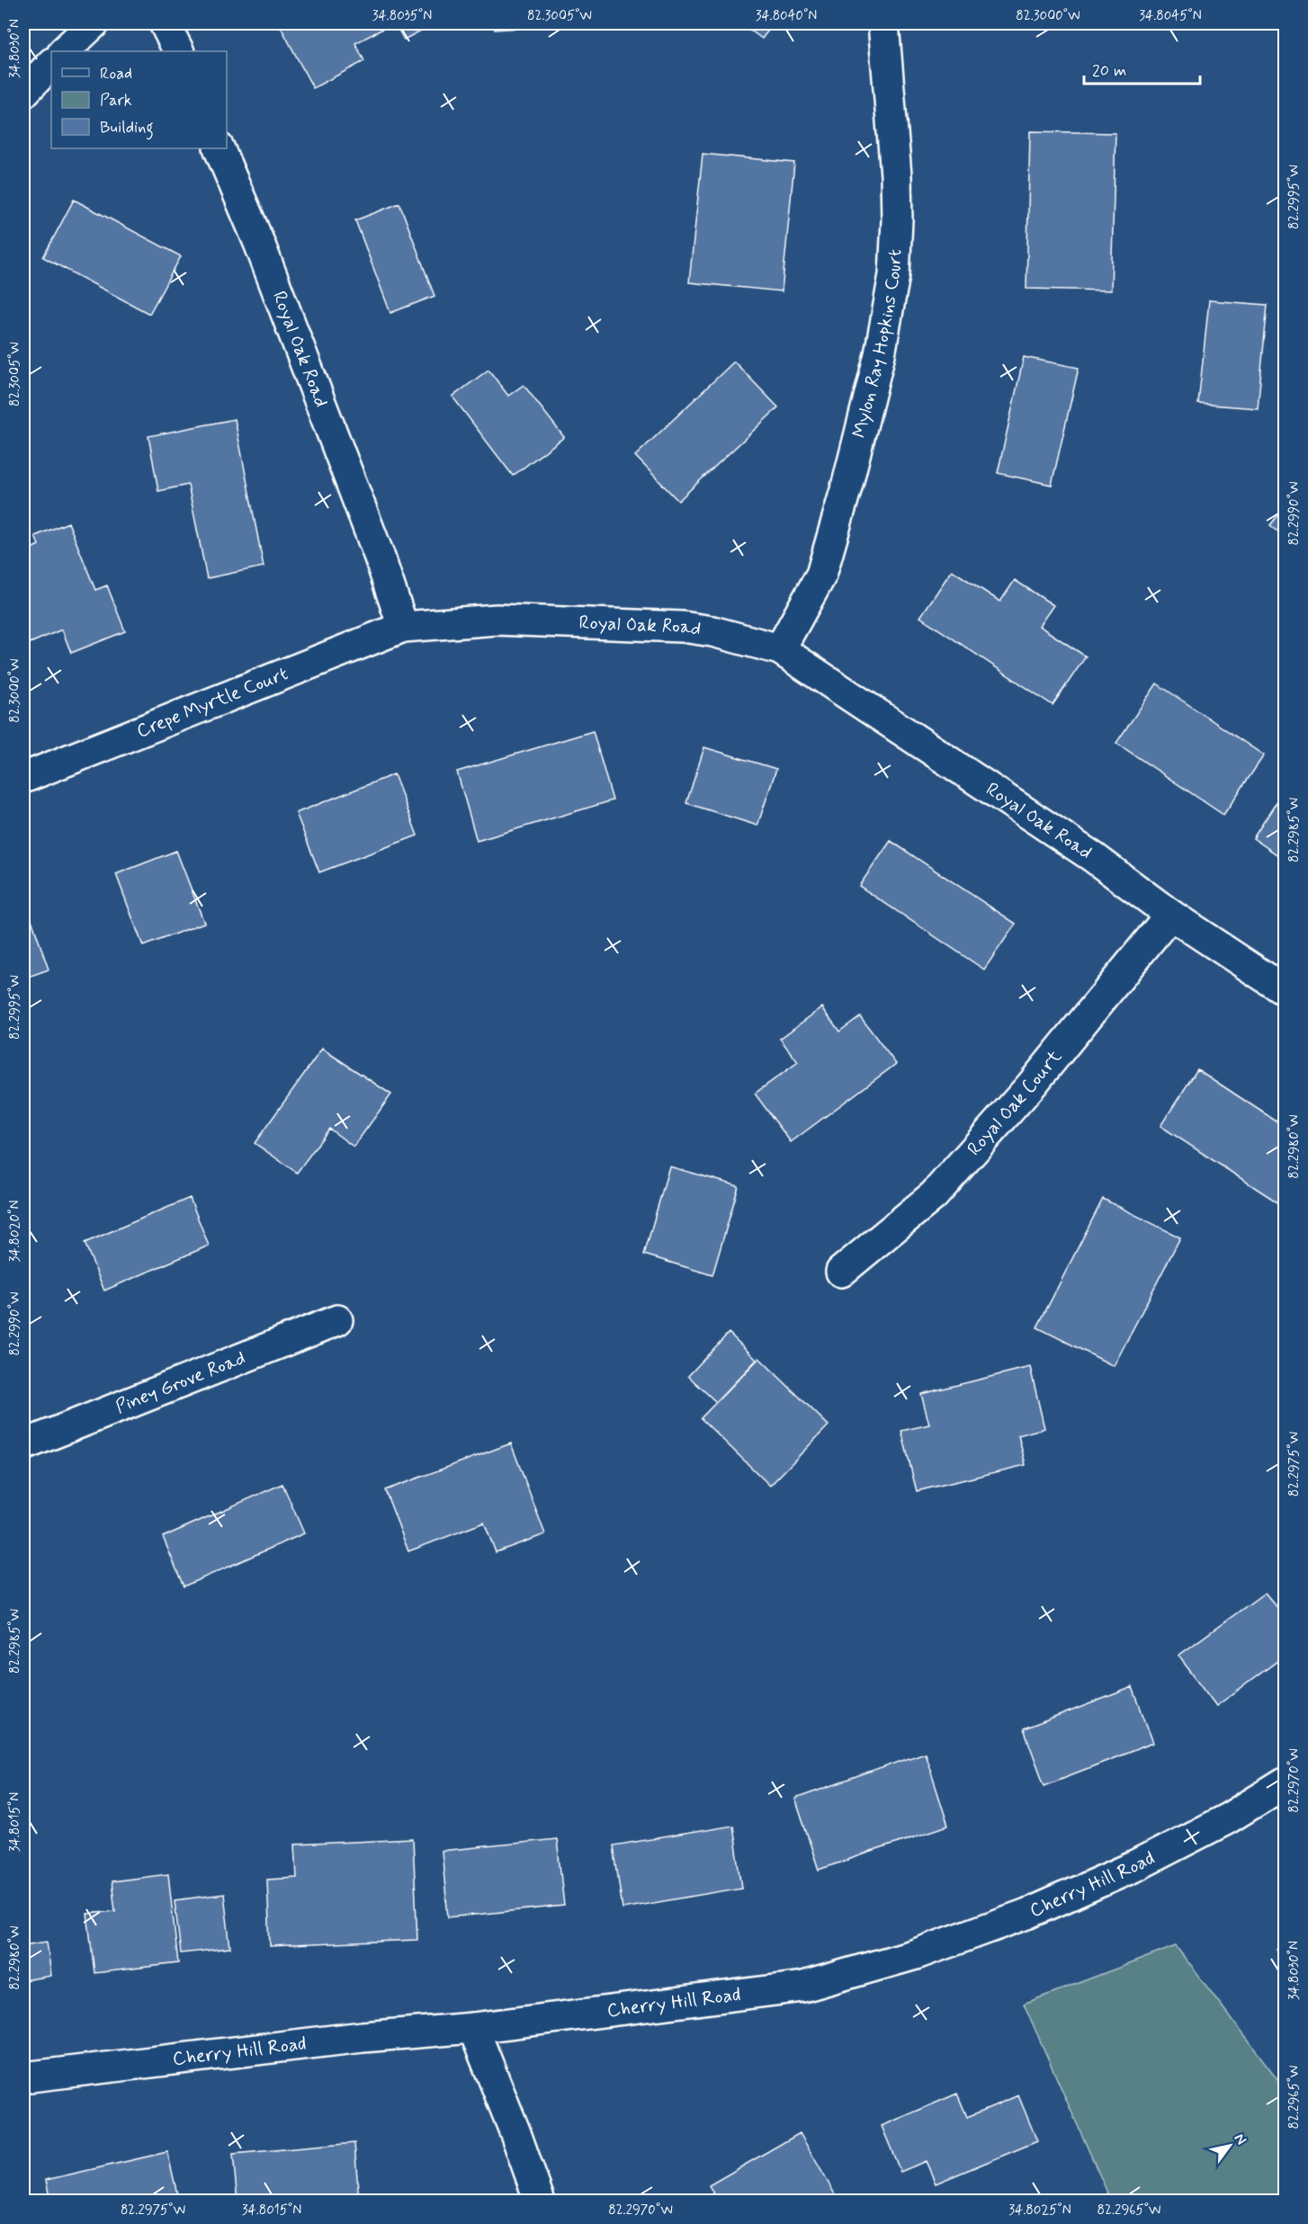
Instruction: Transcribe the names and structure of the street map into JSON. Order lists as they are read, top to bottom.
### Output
{
  "streets": {
    "street": [
      "Mylon Ray Hopkins Court",
      "Royal Oak Road",
      "Crepe Myrtle Court",
      "Royal Oak Court",
      "Piney Grove Road",
      "Cherry Hill Road"
    ]
  },
  "crossings": [
    ["Mylon Ray Hopkins Court", "Royal Oak Road"],
    ["Royal Oak Road", "Crepe Myrtle Court"],
    ["Royal Oak Road", "Royal Oak Court"]
  ],
  "legend": ["Road", "Park", "Building"],
  "scale_bar": "20 m",
  "north": "top right",
  "coordinates": [
    "34.8035°N",
    "82.3005°W",
    "34.8040°N",
    "82.3000°W",
    "34.8045°N",
    "34.8030°N",
    "82.2995°W",
    "82.2990°W",
    "82.2985°W",
    "82.2980°W",
    "34.8020°N",
    "82.2975°W",
    "82.2970°W",
    "34.8015°N",
    "82.2965°W",
    "34.8025°N"
  ]
}
